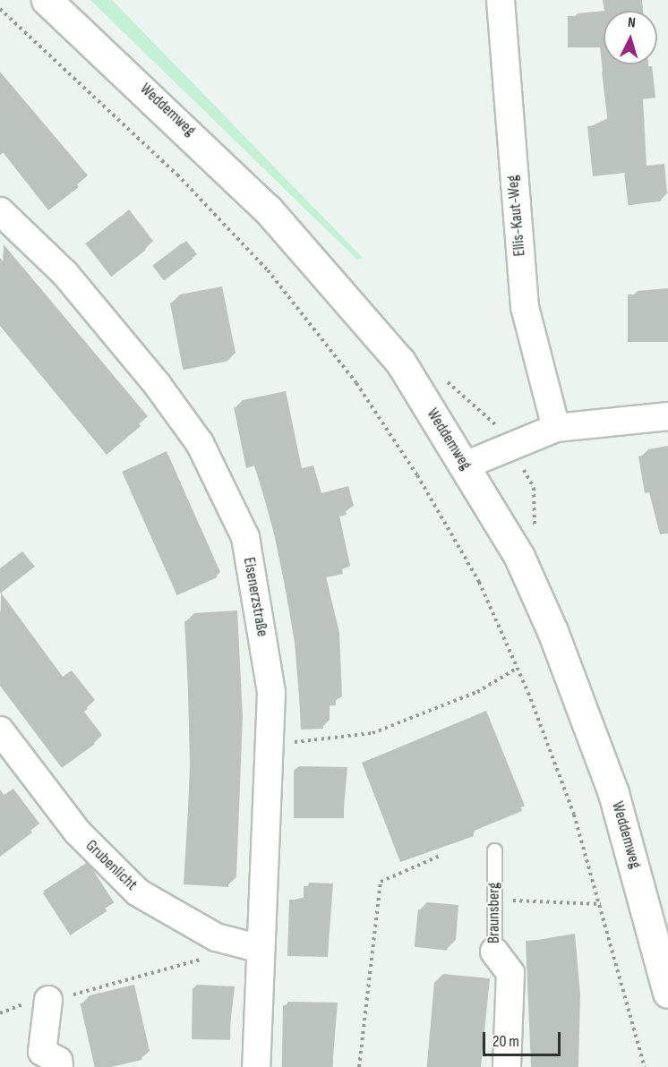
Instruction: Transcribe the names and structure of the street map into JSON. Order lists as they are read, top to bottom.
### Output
{
  "streets": {
    "main road": ["Weddemweg"],
    "street": [
      "Ellis-Kaut-Weg",
      "Eisenerzstraße",
      "Grubenlicht",
      "Braunsberg"
    ]
  },
  "crossings": [
    ["Eisenerzstraße", "Grubenlicht"]
  ],
  "scale_bar": "20 m",
  "north": "top"
}
